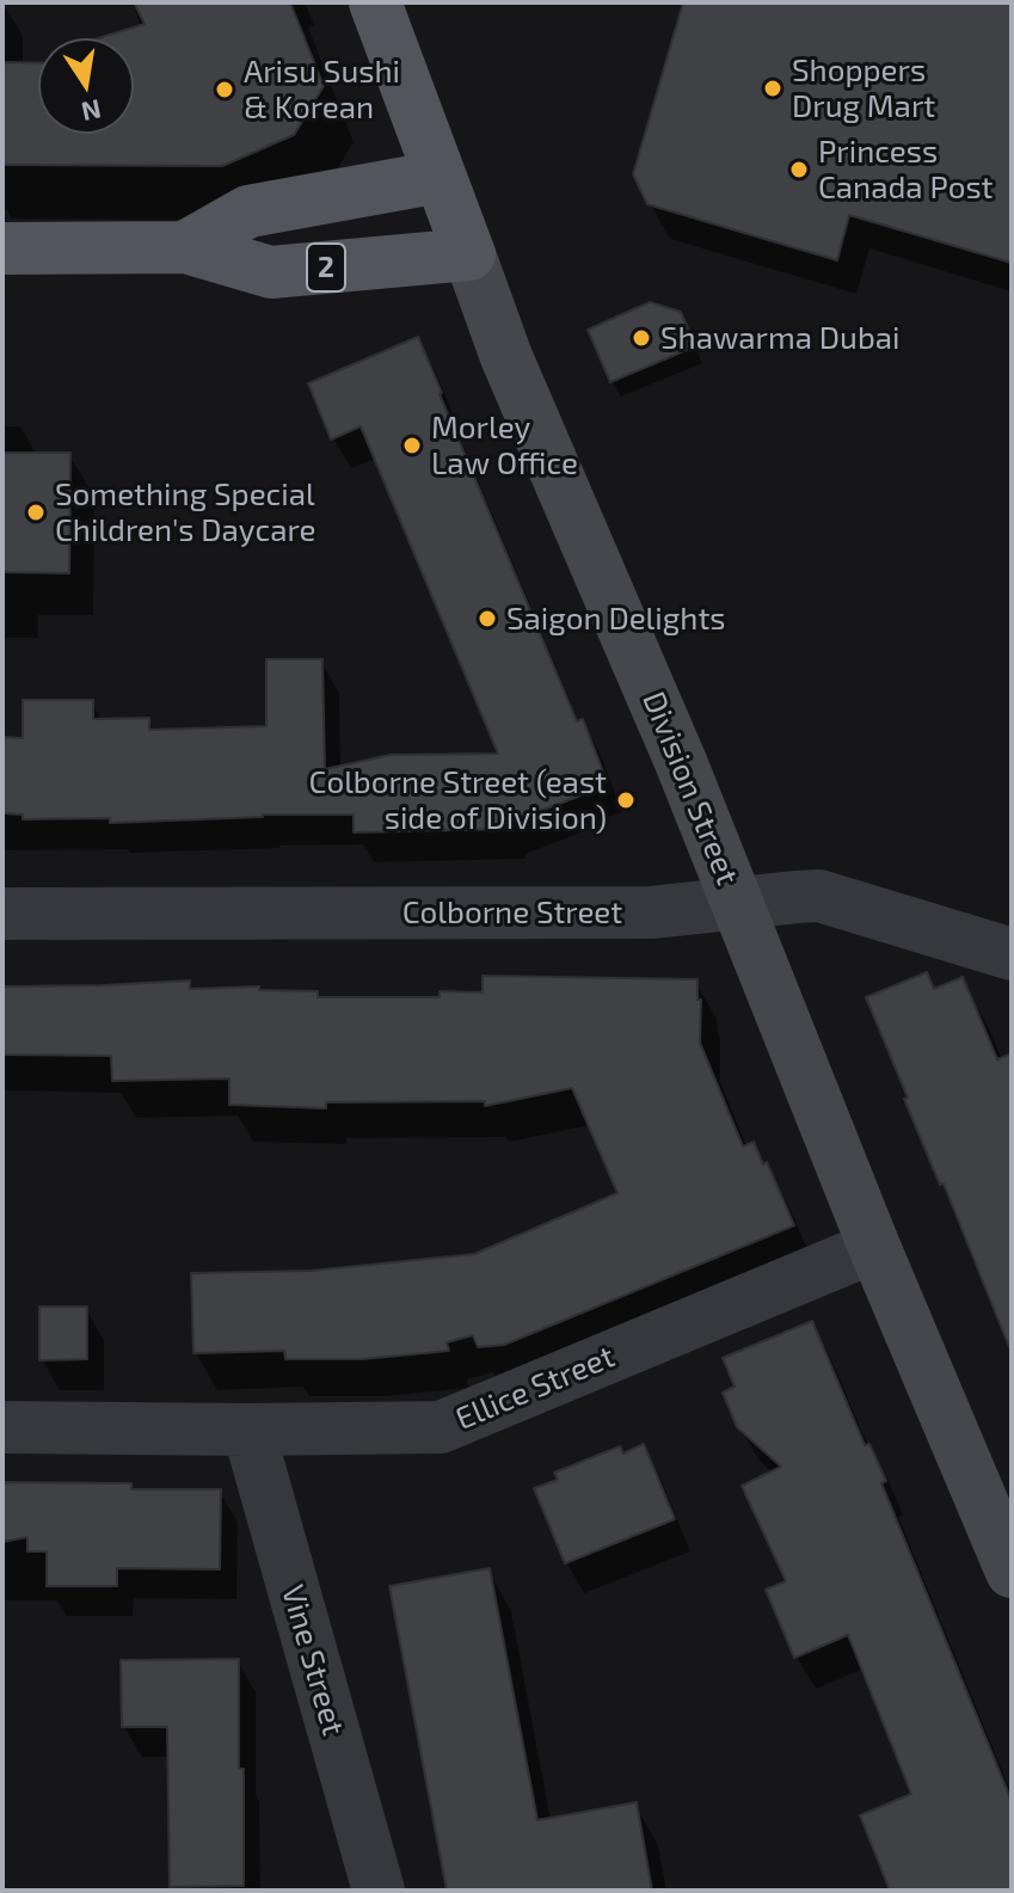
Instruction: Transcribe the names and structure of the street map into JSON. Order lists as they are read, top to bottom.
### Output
{
  "streets": {
    "main road": ["2", "Division Street"],
    "street": ["Colborne Street", "Ellice Street", "Vine Street"]
  },
  "crossings": [
    ["2", "Division Street"],
    ["Division Street", "Colborne Street"],
    ["Division Street", "Ellice Street"],
    ["Ellice Street", "Vine Street"]
  ],
  "places": [
    "Shoppers Drug Mart",
    "Arisu Sushi & Korean",
    "Princess Canada Post",
    "Shawarma Dubai",
    "Morley Law Office",
    "Something Special Children's Daycare",
    "Saigon Delights",
    "Colborne Street (east side of Division)"
  ],
  "north": "bottom"
}
